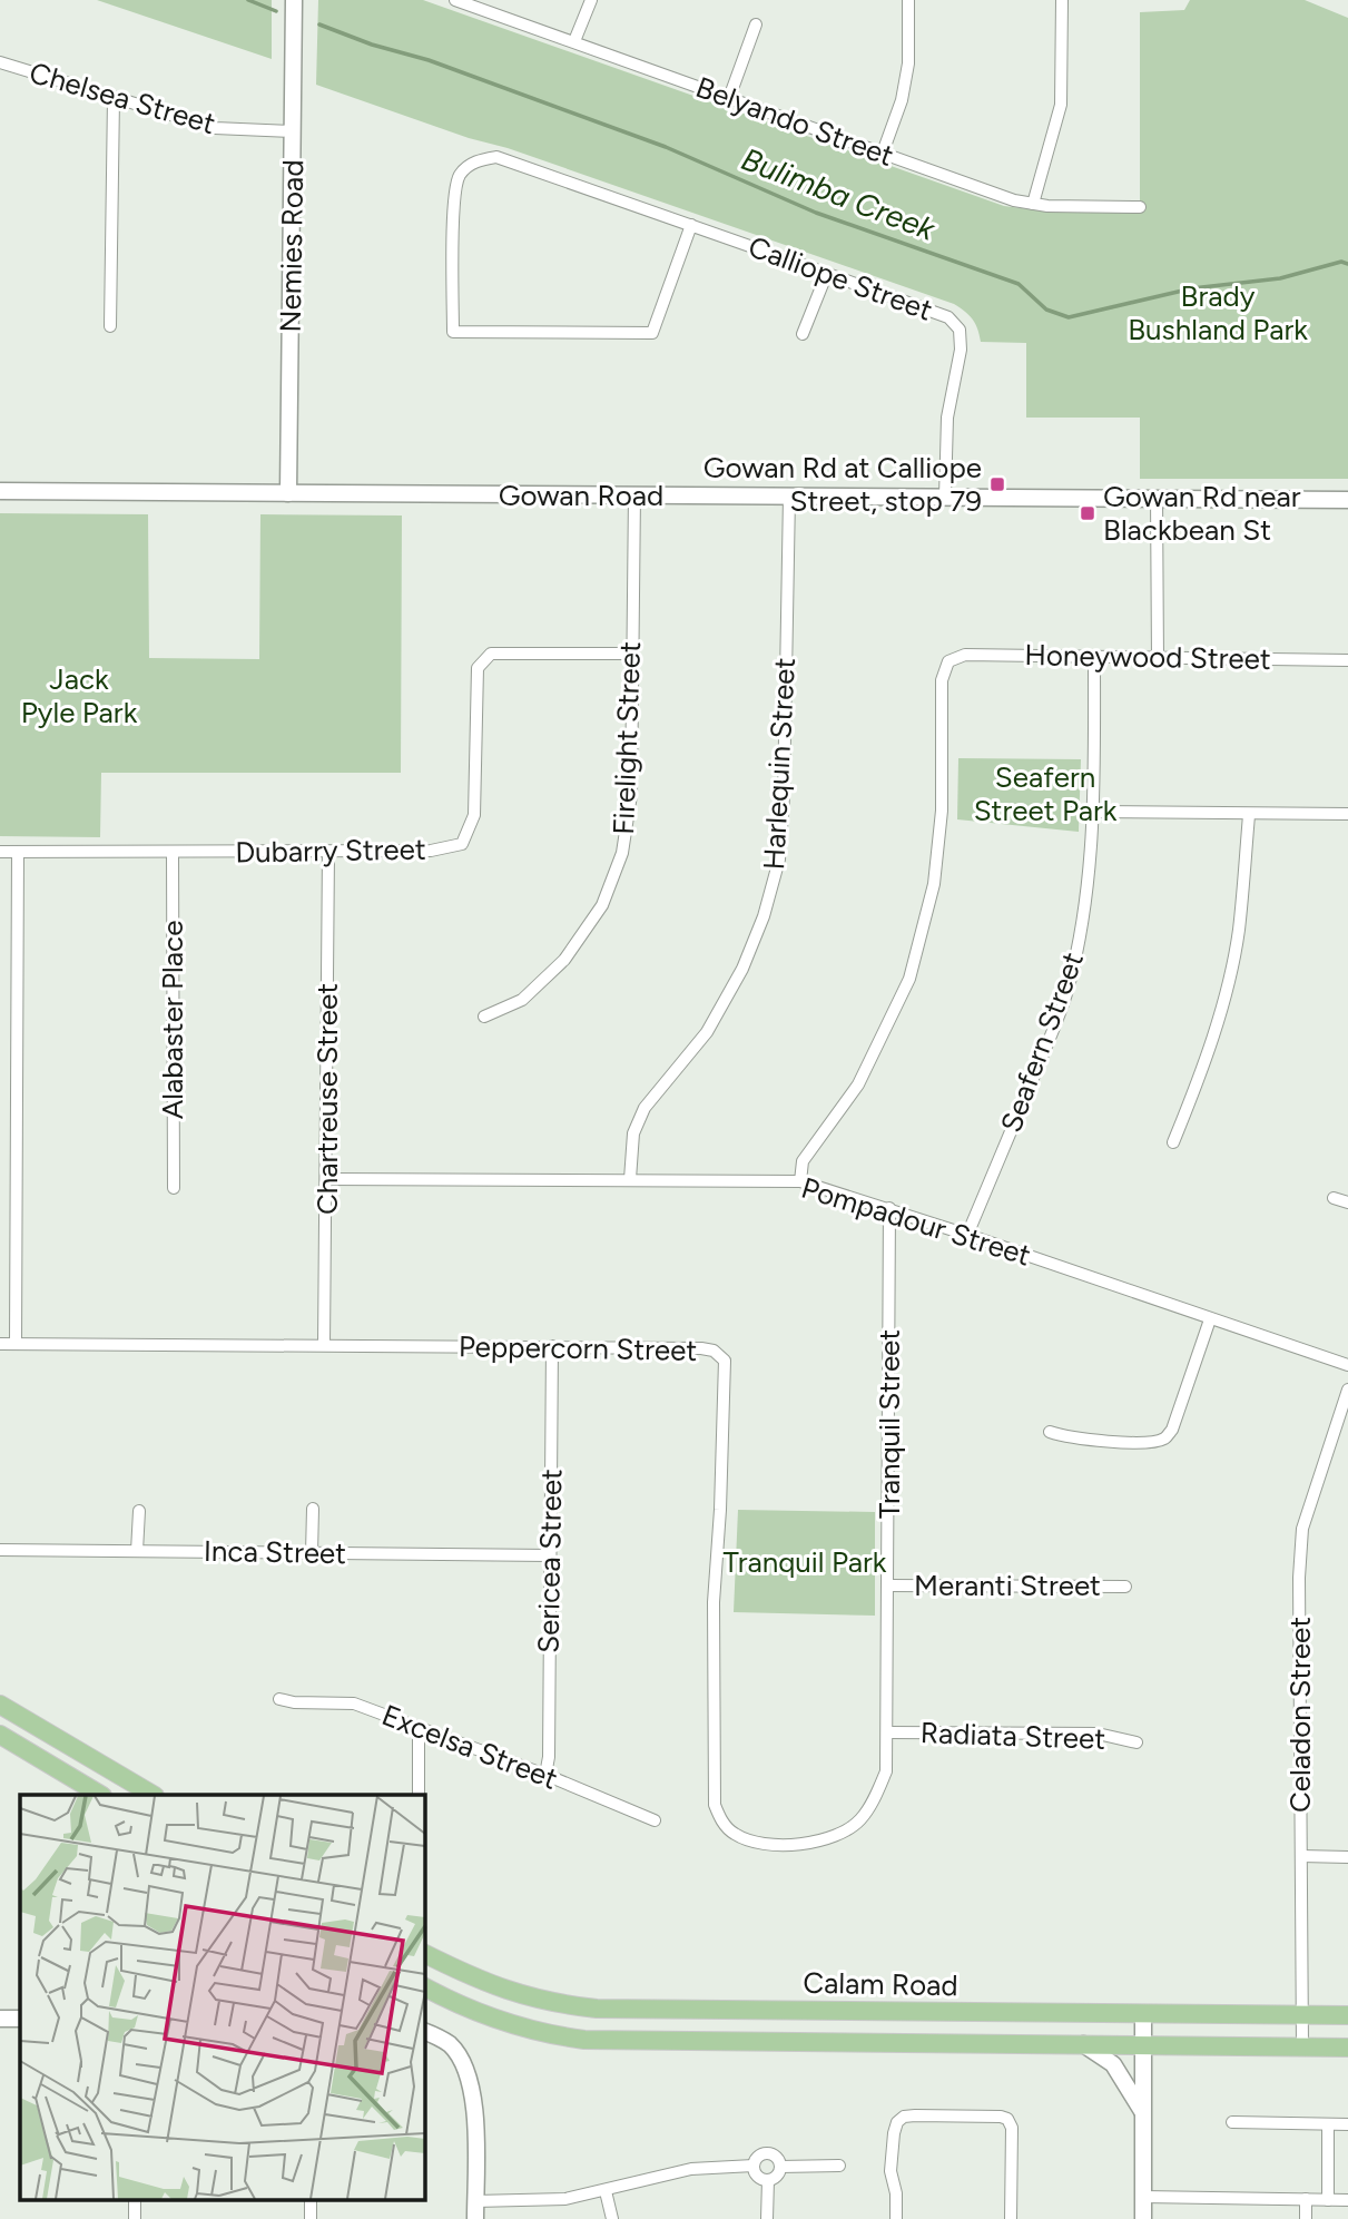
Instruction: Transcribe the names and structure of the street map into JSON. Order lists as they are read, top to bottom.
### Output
{
  "streets": {
    "main road": ["Nemies Road", "Gowan Road", "Calam Road"],
    "street": [
      "Chelsea Street",
      "Belyando Street",
      "Calliope Street",
      "Honeywood Street",
      "Firelight Street",
      "Harlequin Street",
      "Dubarry Street",
      "Alabaster Place",
      "Seafern Street",
      "Chartreuse Street",
      "Pompadour Street",
      "Peppercorn Street",
      "Tranquil Street",
      "Inca Street",
      "Sericea Street",
      "Meranti Street",
      "Celadon Street",
      "Radiata Street",
      "Excelsa Street"
    ]
  },
  "crossings": [
    ["Chelsea Street", "Nemies Road"],
    ["Nemies Road", "Gowan Road"],
    ["Calliope Street", "Gowan Road"],
    ["Gowan Road", "Firelight Street"],
    ["Gowan Road", "Harlequin Street"],
    ["Honeywood Street", "Seafern Street"],
    ["Honeywood Street", "Pompadour Street"],
    ["Firelight Street", "Dubarry Street"],
    ["Harlequin Street", "Pompadour Street"],
    ["Dubarry Street", "Alabaster Place"],
    ["Dubarry Street", "Chartreuse Street"],
    ["Seafern Street", "Pompadour Street"],
    ["Chartreuse Street", "Pompadour Street"],
    ["Chartreuse Street", "Peppercorn Street"],
    ["Pompadour Street", "Tranquil Street"],
    ["Peppercorn Street", "Tranquil Street"],
    ["Peppercorn Street", "Sericea Street"],
    ["Peppercorn Street", "Radiata Street"],
    ["Tranquil Street", "Meranti Street"],
    ["Tranquil Street", "Radiata Street"],
    ["Inca Street", "Sericea Street"],
    ["Sericea Street", "Excelsa Street"],
    ["Celadon Street", "Calam Road"]
  ],
  "water": ["Bulimba Creek"],
  "parks": [
    "Brady Bushland Park",
    "Jack Pyle Park",
    "Seafern Street Park",
    "Tranquil Park"
  ],
  "places": {
    "transit": ["Gowan Rd at Calliope Street, stop 79", "Gowan Rd near Blackbean St"]
  }
}
